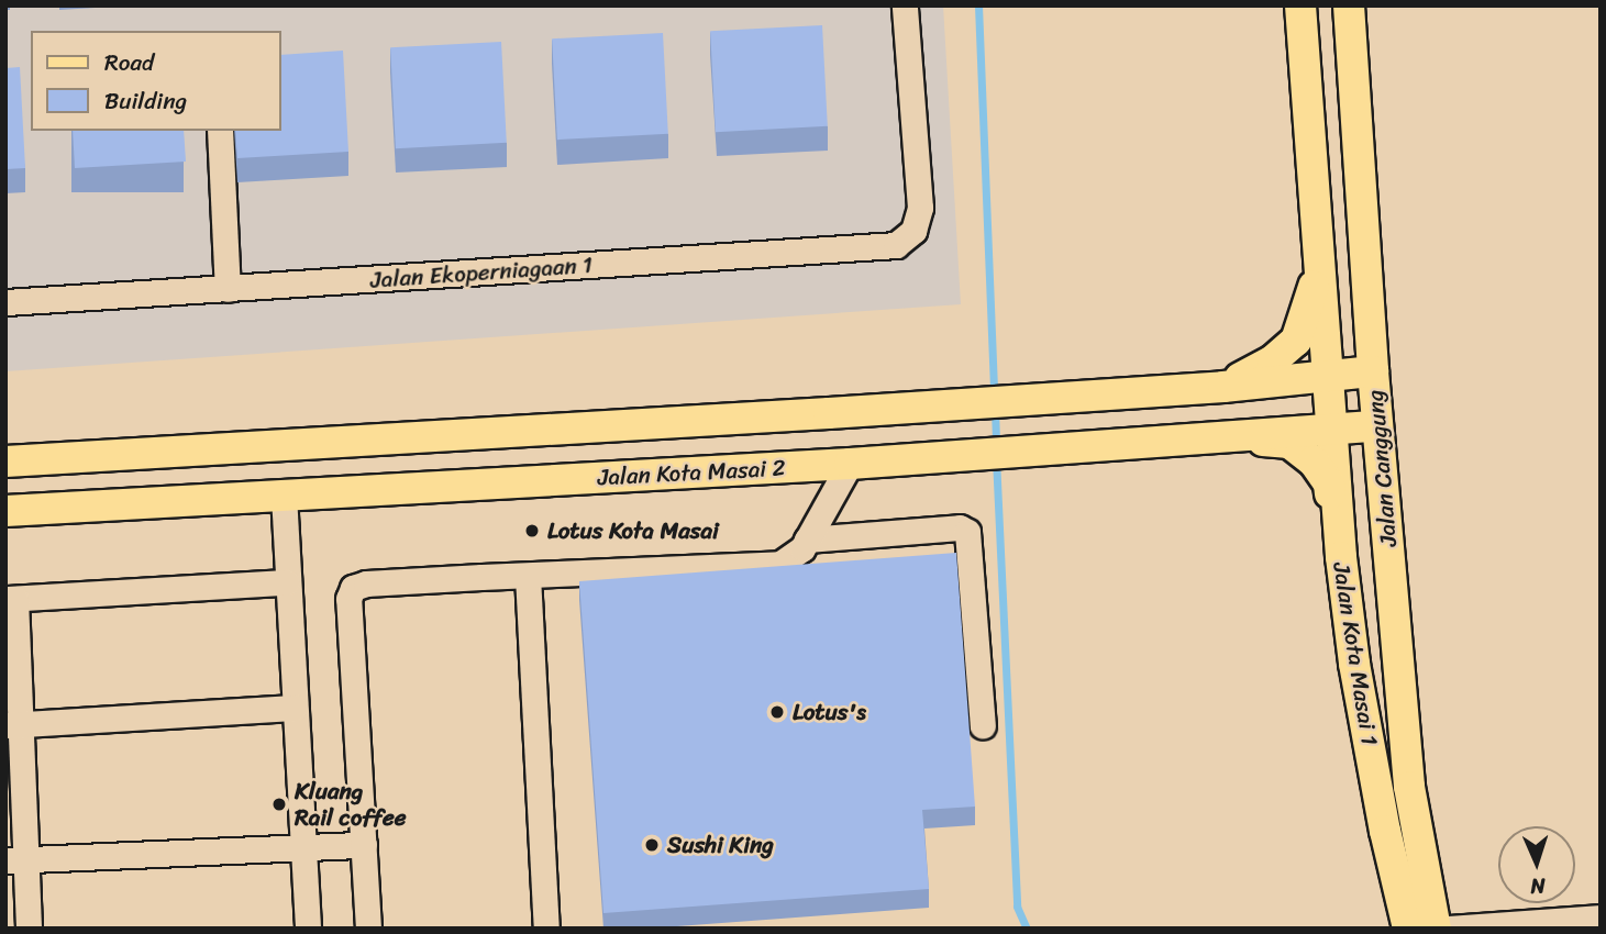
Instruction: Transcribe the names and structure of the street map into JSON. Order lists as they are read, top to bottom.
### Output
{
  "streets": {
    "main road": ["Jalan Canggung", "Jalan Kota Masai 2", "Jalan Kota Masai 1"],
    "street": ["Jalan Ekoperniagaan 1"]
  },
  "crossings": [
    ["Jalan Canggung", "Jalan Kota Masai 2"],
    ["Jalan Kota Masai 2", "Jalan Kota Masai 1"]
  ],
  "places": [
    "Lotus Kota Masai",
    "Lotus's",
    "Kluang Rail coffee",
    "Sushi King"
  ],
  "legend": ["Road", "Building"],
  "north": "bottom"
}
